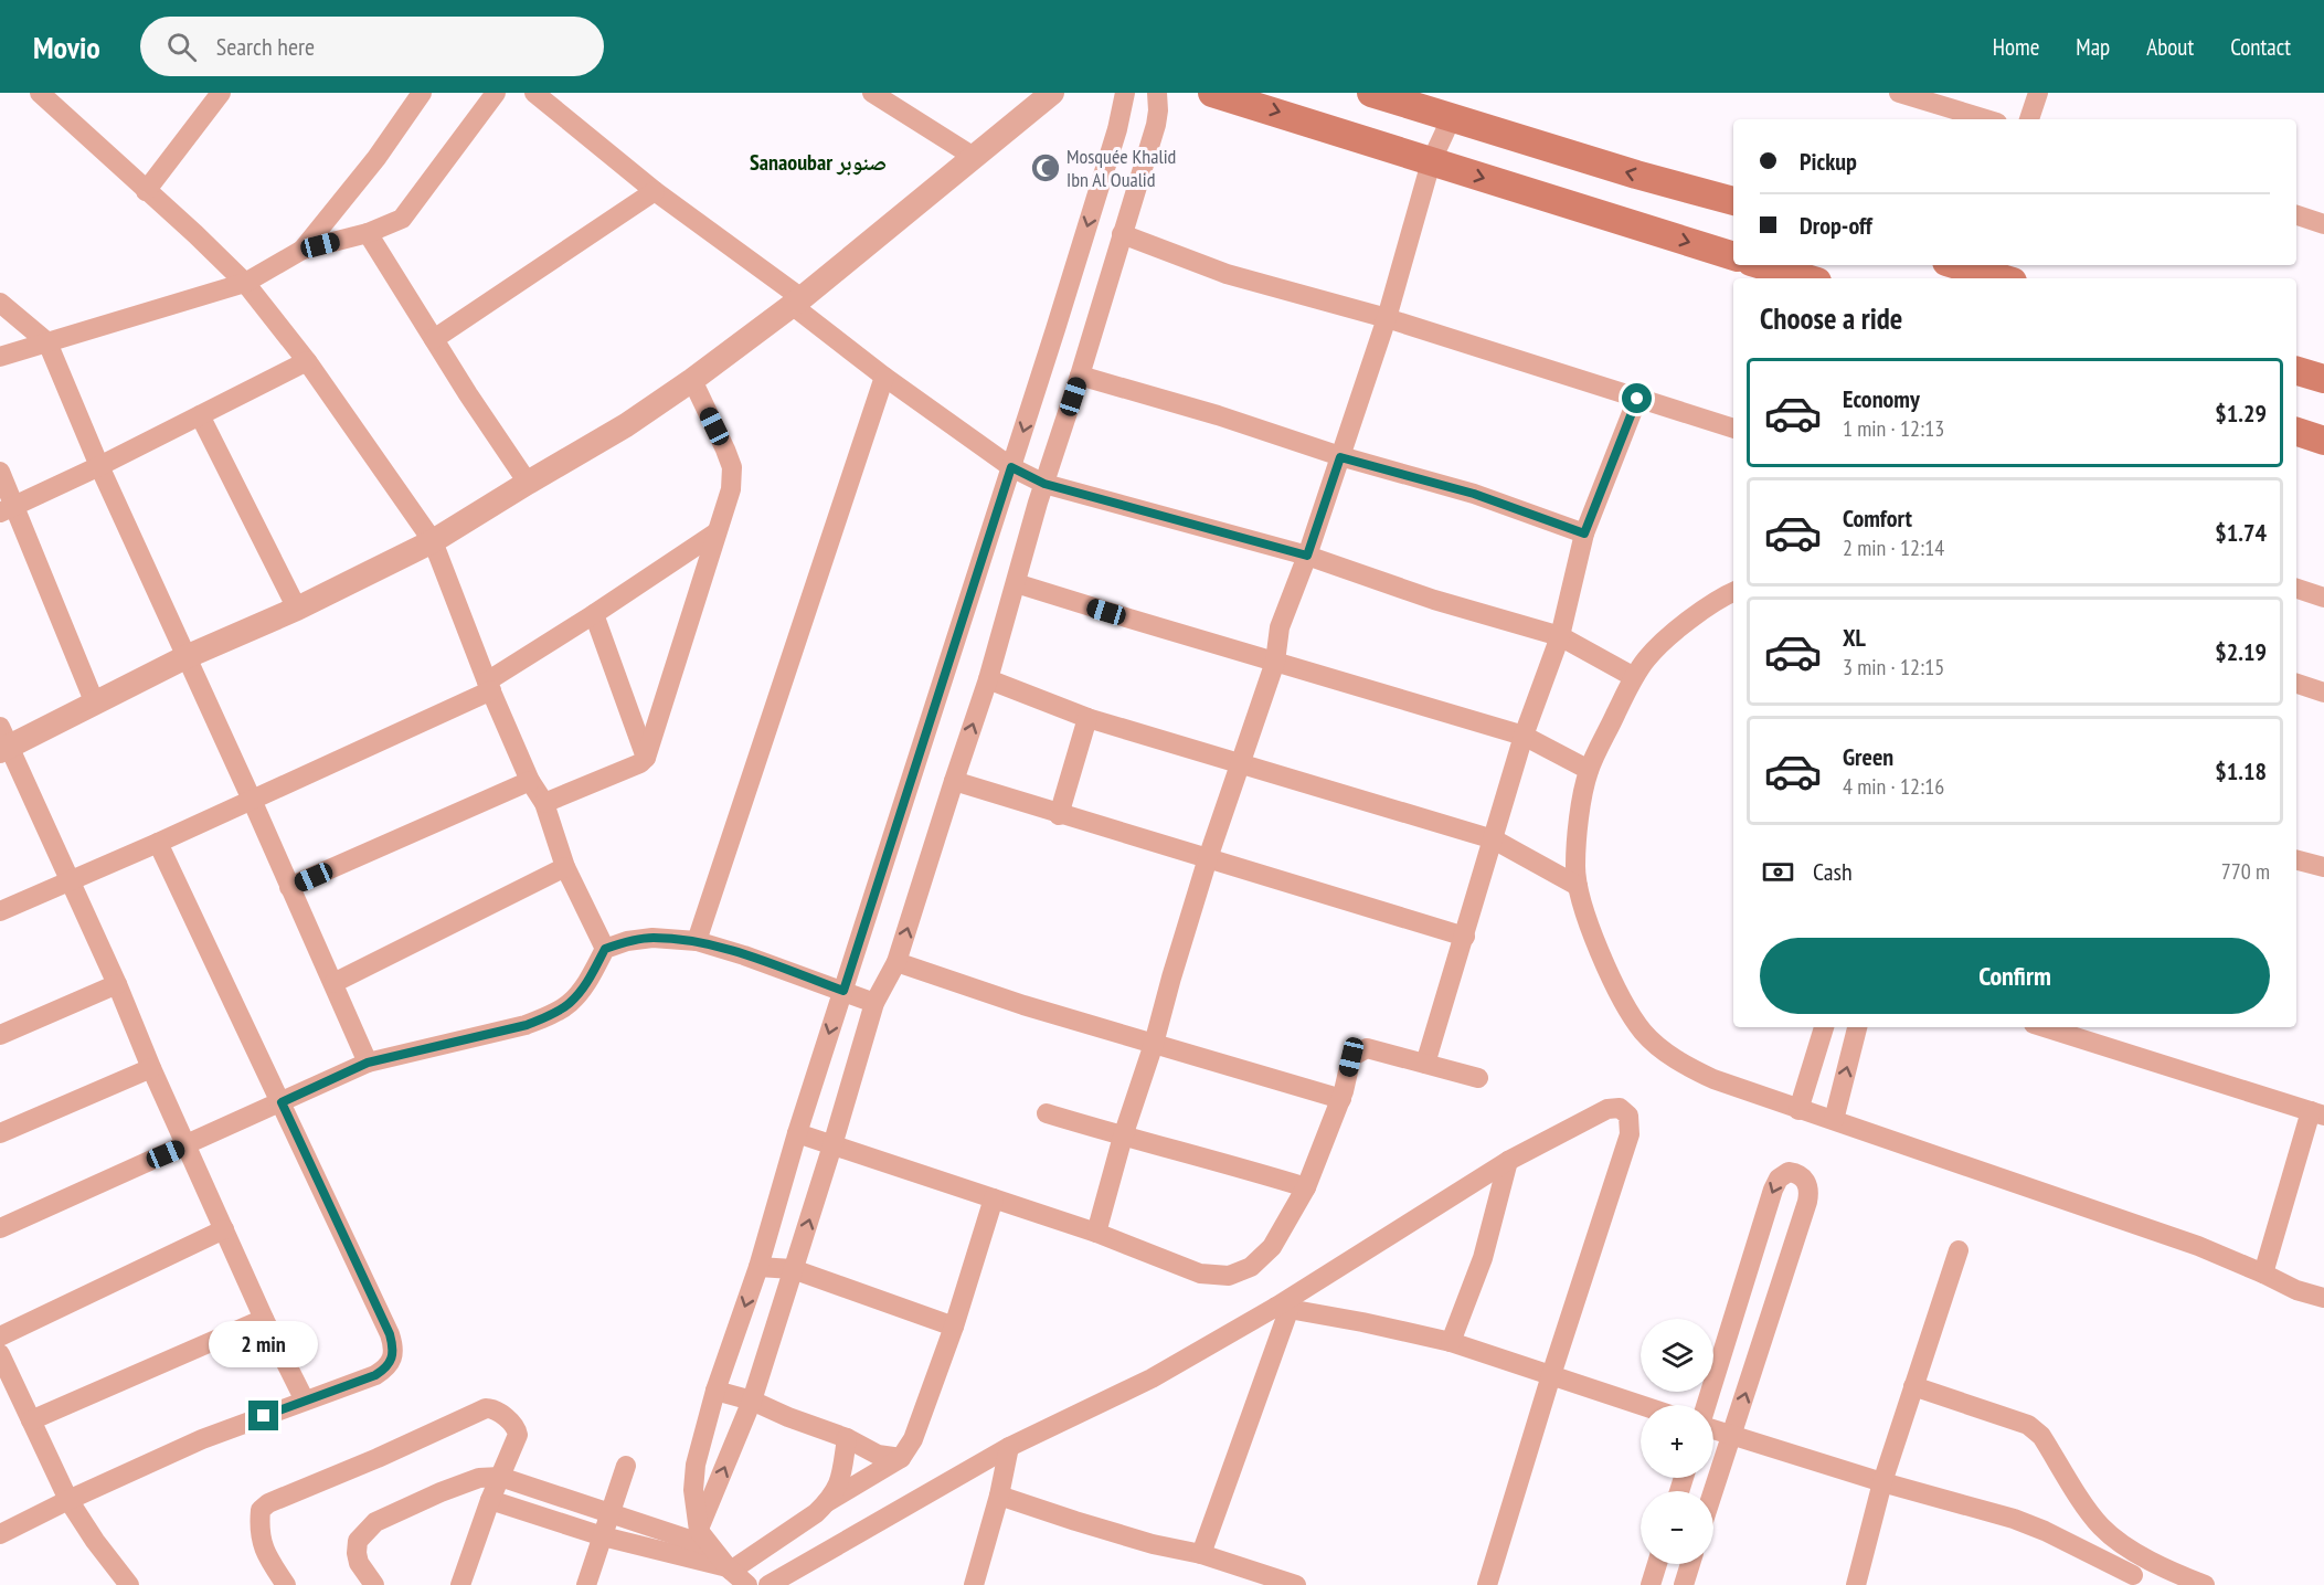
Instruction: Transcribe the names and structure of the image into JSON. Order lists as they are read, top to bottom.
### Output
{
  "districts": ["Sanaoubar صنوبر"],
  "places": {
    "mosque": ["Mosquée Khalid Ibn Al Oualid"]
  },
  "page": {
    "header": "Movio",
    "search": "Search here",
    "nav": [
      "Home",
      "Map",
      "About",
      "Contact"
    ],
    "banner": ["Pickup", "Drop-off"],
    "heading": "Choose a ride",
    "list": [
      {
        "name": "Economy",
        "note": "1 min · 12:13",
        "value": "$1.29"
      },
      {
        "name": "Comfort",
        "note": "2 min · 12:14",
        "value": "$1.74"
      },
      {
        "name": "XL",
        "note": "3 min · 12:15",
        "value": "$2.19"
      },
      {
        "name": "Green",
        "note": "4 min · 12:16",
        "value": "$1.18"
      }
    ],
    "pay": ["Cash", "770 m"],
    "buttons": "Confirm",
    "map_buttons": ["+", "−"],
    "bubble": "2 min"
  }
}
